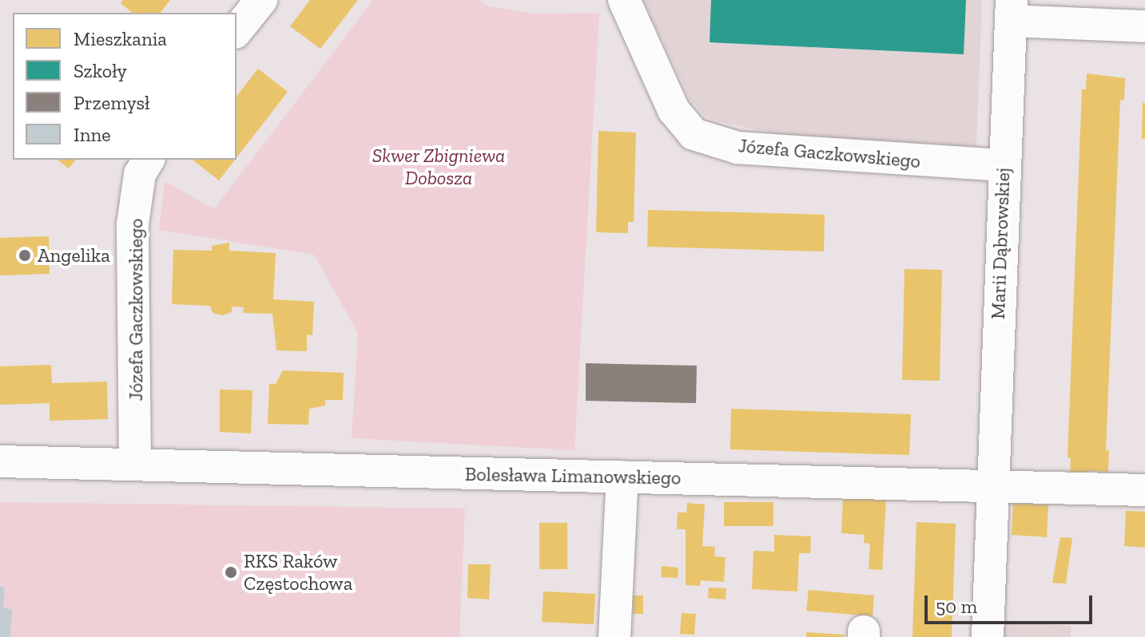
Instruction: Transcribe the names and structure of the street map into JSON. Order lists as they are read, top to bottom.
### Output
{
  "streets": {
    "street": ["Józefa Gaczkowskiego", "Marii Dąbrowskiej", "Bolesława Limanowskiego"]
  },
  "crossings": [
    ["Józefa Gaczkowskiego", "Marii Dąbrowskiej"],
    ["Józefa Gaczkowskiego", "Bolesława Limanowskiego"],
    ["Marii Dąbrowskiej", "Bolesława Limanowskiego"]
  ],
  "parks": ["Skwer Zbigniewa Dobosza"],
  "places": ["Angelika", "RKS Raków Częstochowa"],
  "legend": [
    "Mieszkania",
    "Szkoły",
    "Przemysł",
    "Inne"
  ],
  "scale_bar": "50 m"
}
